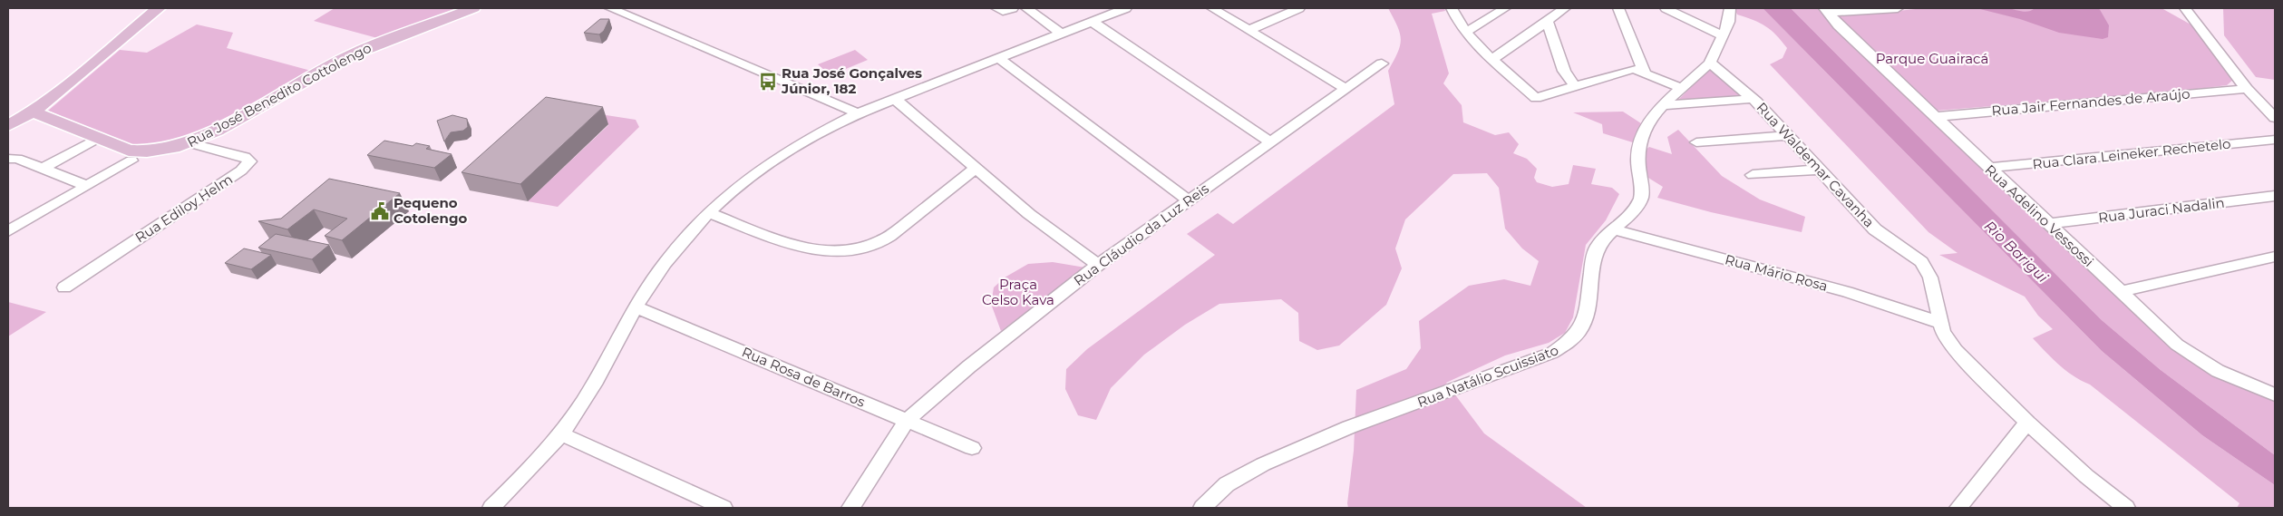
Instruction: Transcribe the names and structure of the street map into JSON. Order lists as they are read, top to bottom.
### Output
{
  "streets": {
    "main road": ["Rua José Benedito Cottolengo"],
    "street": [
      "Rua Jair Fernandes de Araújo",
      "Rua Clara Leineker Rechetelo",
      "Rua Waldemar Cavanha",
      "Rua Ediloy Helm",
      "Rua Juraci Nadalin",
      "Rua Adelino Vessossi",
      "Rua Cláudio da Luz Reis",
      "Rua Mário Rosa",
      "Rua Natálio Scuissiato",
      "Rua Rosa de Barros"
    ]
  },
  "crossings": [
    ["Rua José Benedito Cottolengo", "Rua Ediloy Helm"],
    ["Rua Jair Fernandes de Araújo", "Rua Adelino Vessossi"],
    ["Rua Clara Leineker Rechetelo", "Rua Adelino Vessossi"],
    ["Rua Waldemar Cavanha", "Rua Mário Rosa"],
    ["Rua Waldemar Cavanha", "Rua Natálio Scuissiato"],
    ["Rua Juraci Nadalin", "Rua Adelino Vessossi"],
    ["Rua Cláudio da Luz Reis", "Rua Rosa de Barros"],
    ["Rua Mário Rosa", "Rua Natálio Scuissiato"]
  ],
  "water": ["Rio Barigui"],
  "parks": ["Parque Guairacá", "Praça Celso Kava"],
  "places": {
    "bus stop": ["Rua José Gonçalves Júnior, 182"],
    "public building": ["Pequeno Cotolengo"]
  }
}
